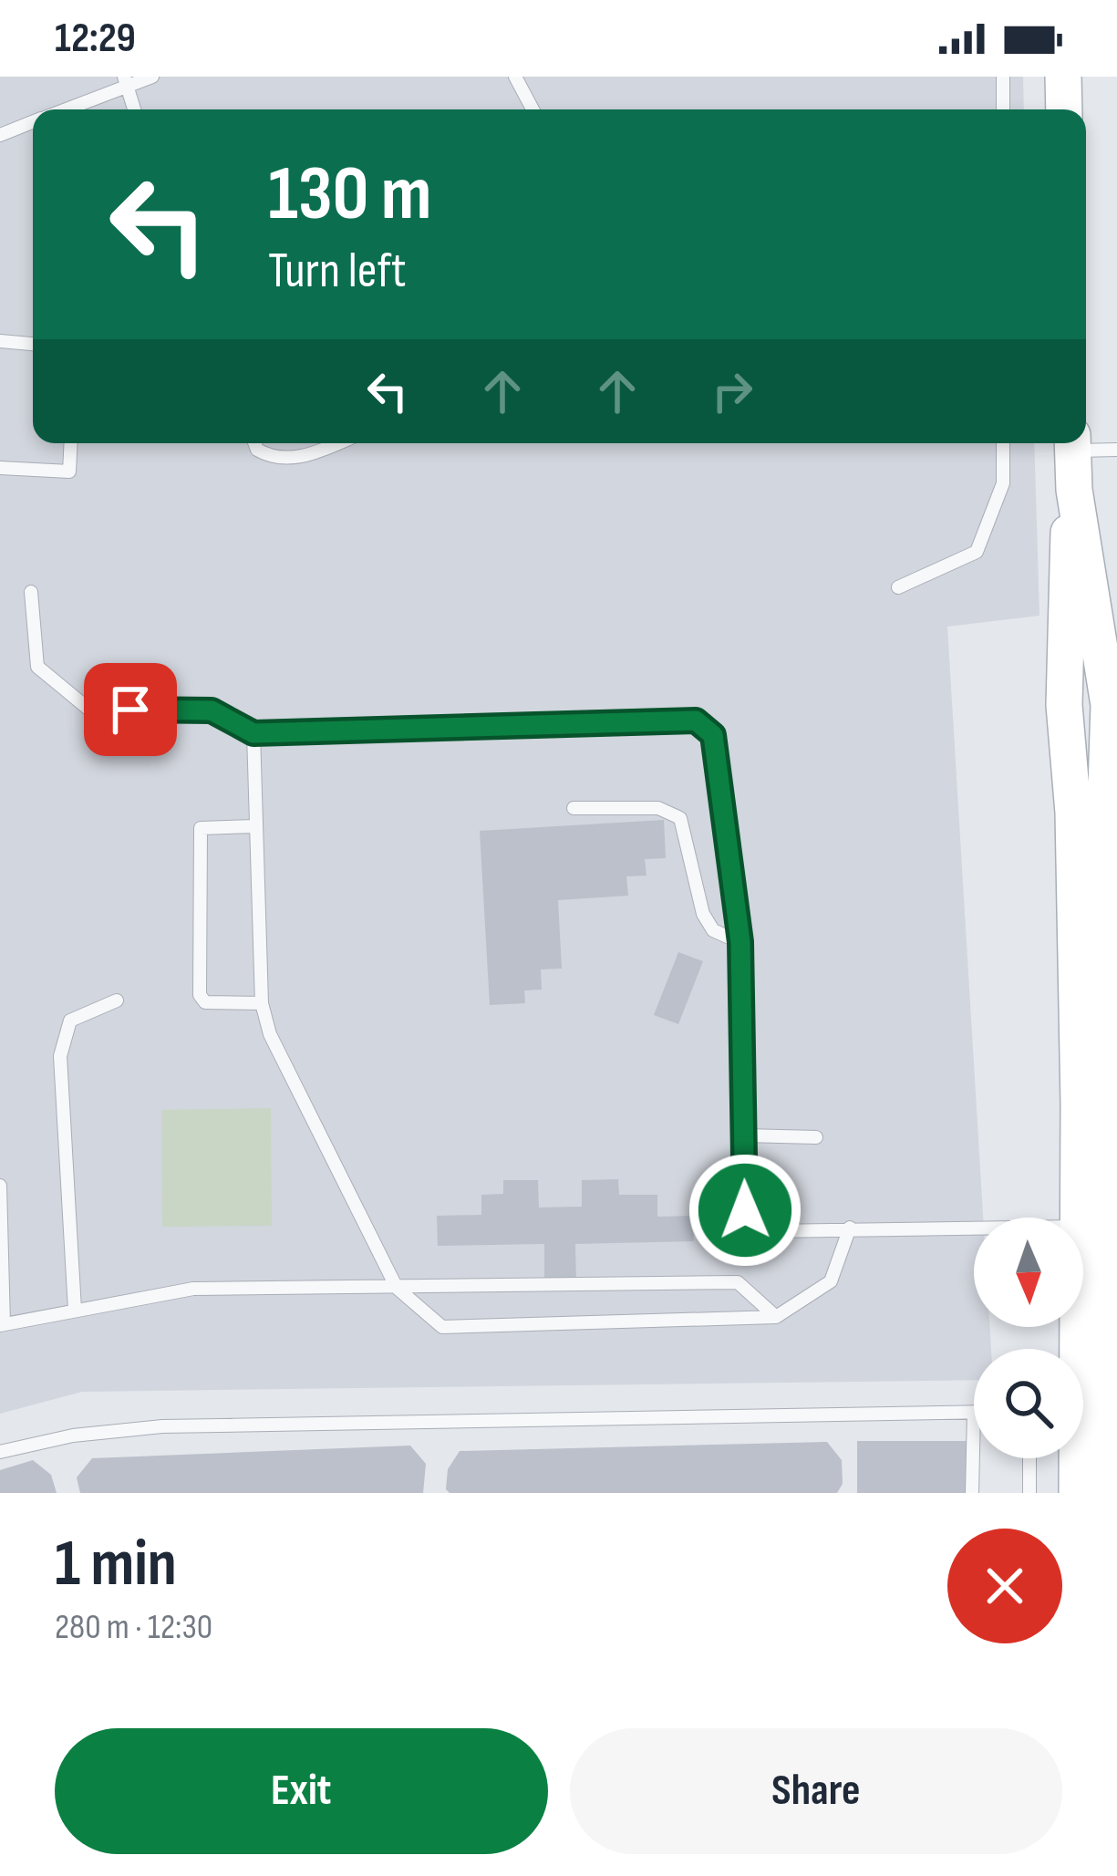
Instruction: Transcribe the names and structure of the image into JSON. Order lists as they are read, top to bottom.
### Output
{
  "north": "bottom",
  "page": {
    "status": "12:29",
    "turn": ["130 m", "Turn left"],
    "heading": ["1 min", "280 m · 12:30"],
    "buttons": ["Exit", "Share"]
  }
}
